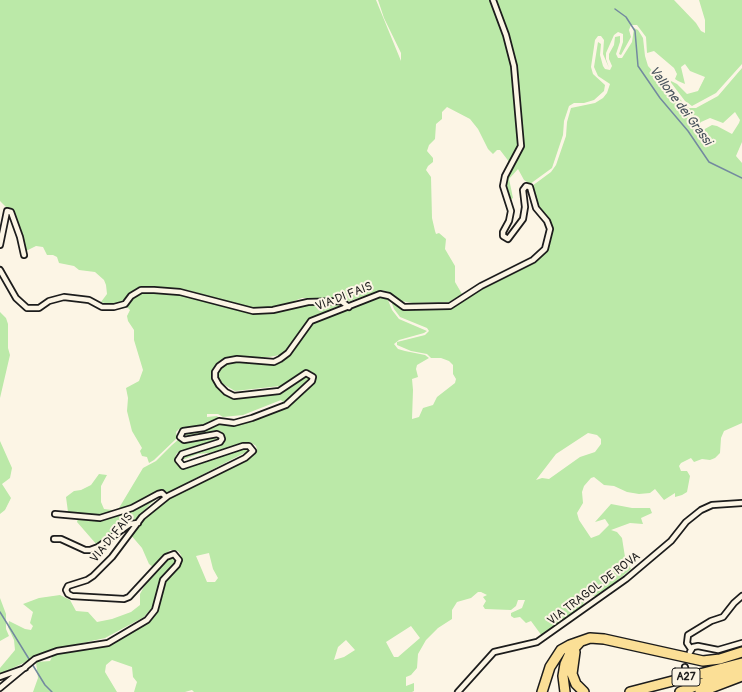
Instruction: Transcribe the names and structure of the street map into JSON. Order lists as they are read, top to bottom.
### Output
{
  "streets": {
    "highway": ["A27"],
    "street": ["VIA DI FAIS", "VIA TRAGOL DE ROVA"]
  },
  "water": ["Vallone dei Grassi"]
}
